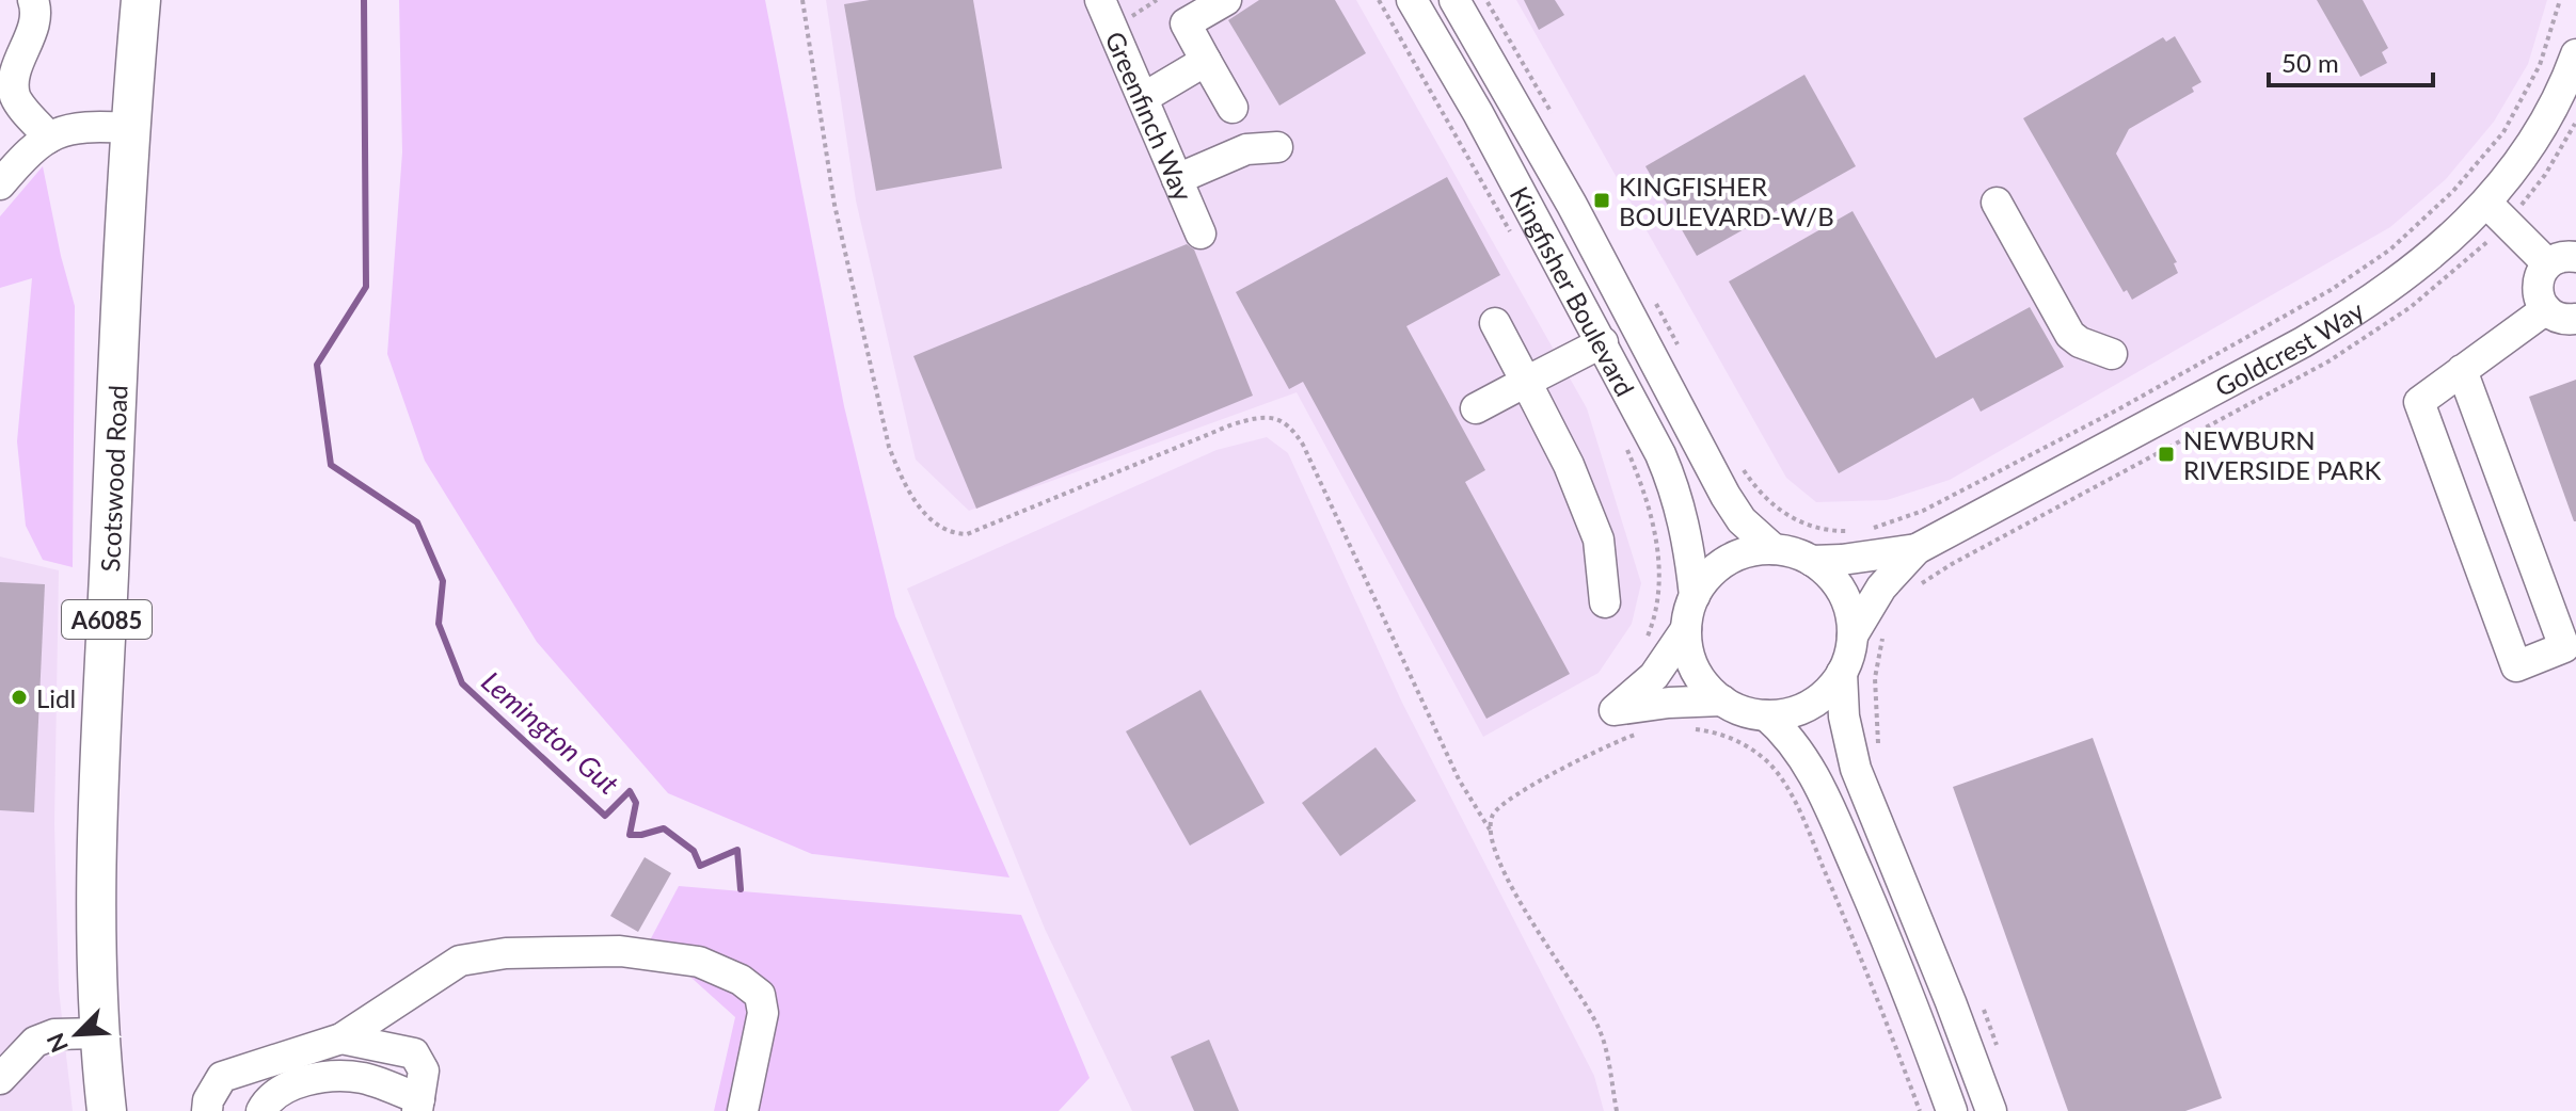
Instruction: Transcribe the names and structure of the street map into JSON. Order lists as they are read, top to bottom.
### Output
{
  "streets": {
    "main road": ["Scotswood Road", "A6085"],
    "street": ["Greenfinch Way", "Kingfisher Boulevard", "Goldcrest Way"]
  },
  "water": ["Lemington Gut"],
  "places": {
    "transit": ["KINGFISHER BOULEVARD-W/B", "NEWBURN RIVERSIDE PARK"],
    "other": ["Lidl"]
  },
  "scale_bar": "50 m",
  "north": "bottom left"
}
